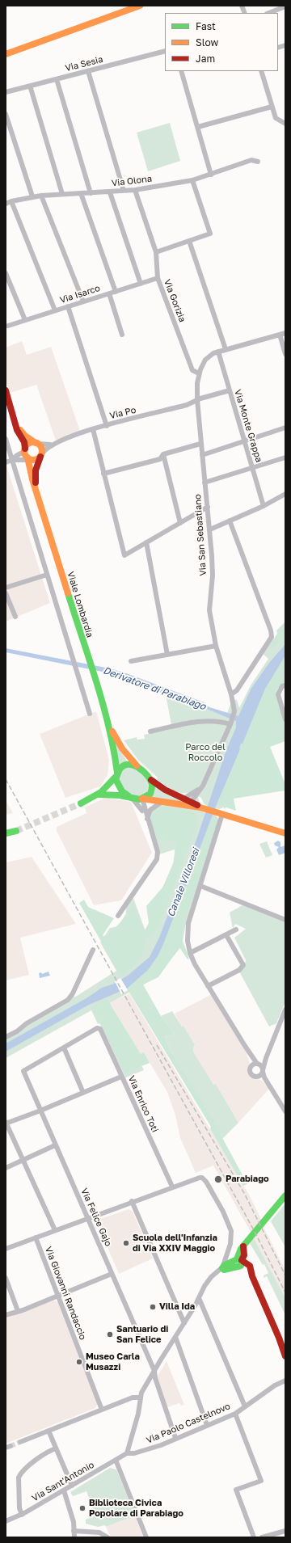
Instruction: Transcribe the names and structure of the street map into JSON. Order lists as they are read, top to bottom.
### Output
{
  "streets": {
    "main road": ["Viale Lombardia"],
    "street": [
      "Via Sesia",
      "Via Olona",
      "Via Isarco",
      "Via Gorizia",
      "Via Po",
      "Via Monte Grappa",
      "Via San Sebastiano",
      "Via Enrico Toti",
      "Via Felice Gajo",
      "Via Giovanni Randaccio",
      "Via Paolo Castelnovo",
      "Via Sant'Antonio"
    ]
  },
  "crossings": [
    ["Via Olona", "Via Gorizia"],
    ["Via Isarco", "Via Gorizia"],
    ["Via Gorizia", "Via San Sebastiano"],
    ["Via Po", "Via Monte Grappa"],
    ["Via Po", "Via San Sebastiano"],
    ["Via Po", "Viale Lombardia"],
    ["Via Monte Grappa", "Via San Sebastiano"],
    ["Via San Sebastiano", "Viale Lombardia"],
    ["Via Enrico Toti", "Via Felice Gajo"],
    ["Via Felice Gajo", "Via Paolo Castelnovo"],
    ["Via Paolo Castelnovo", "Via Sant'Antonio"]
  ],
  "water": ["Derivatore di Parabiago", "Canale Villoresi"],
  "parks": ["Parco del Roccolo"],
  "places": [
    "Parabiago",
    "Scuola dell'Infanzia di Via XXIV Maggio",
    "Villa Ida",
    "Santuario di San Felice",
    "Museo Carla Musazzi",
    "Biblioteca Civica Popolare di Parabiago"
  ],
  "legend": ["Fast", "Slow", "Jam"]
}
